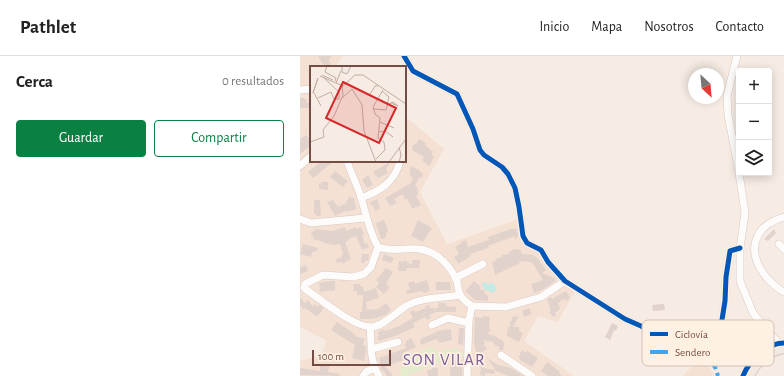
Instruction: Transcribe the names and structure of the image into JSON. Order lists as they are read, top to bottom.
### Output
{
  "districts": ["SON VILAR"],
  "legend": ["Ciclovía", "Sendero"],
  "scale_bar": "100 m",
  "north": "bottom right",
  "page": {
    "header": "Pathlet",
    "nav": [
      "Inicio",
      "Mapa",
      "Nosotros",
      "Contacto"
    ],
    "heading": ["Cerca", "0 resultados"],
    "map_buttons": ["+", "−"],
    "buttons": ["Guardar", "Compartir"],
    "scale": "100 m"
  }
}
